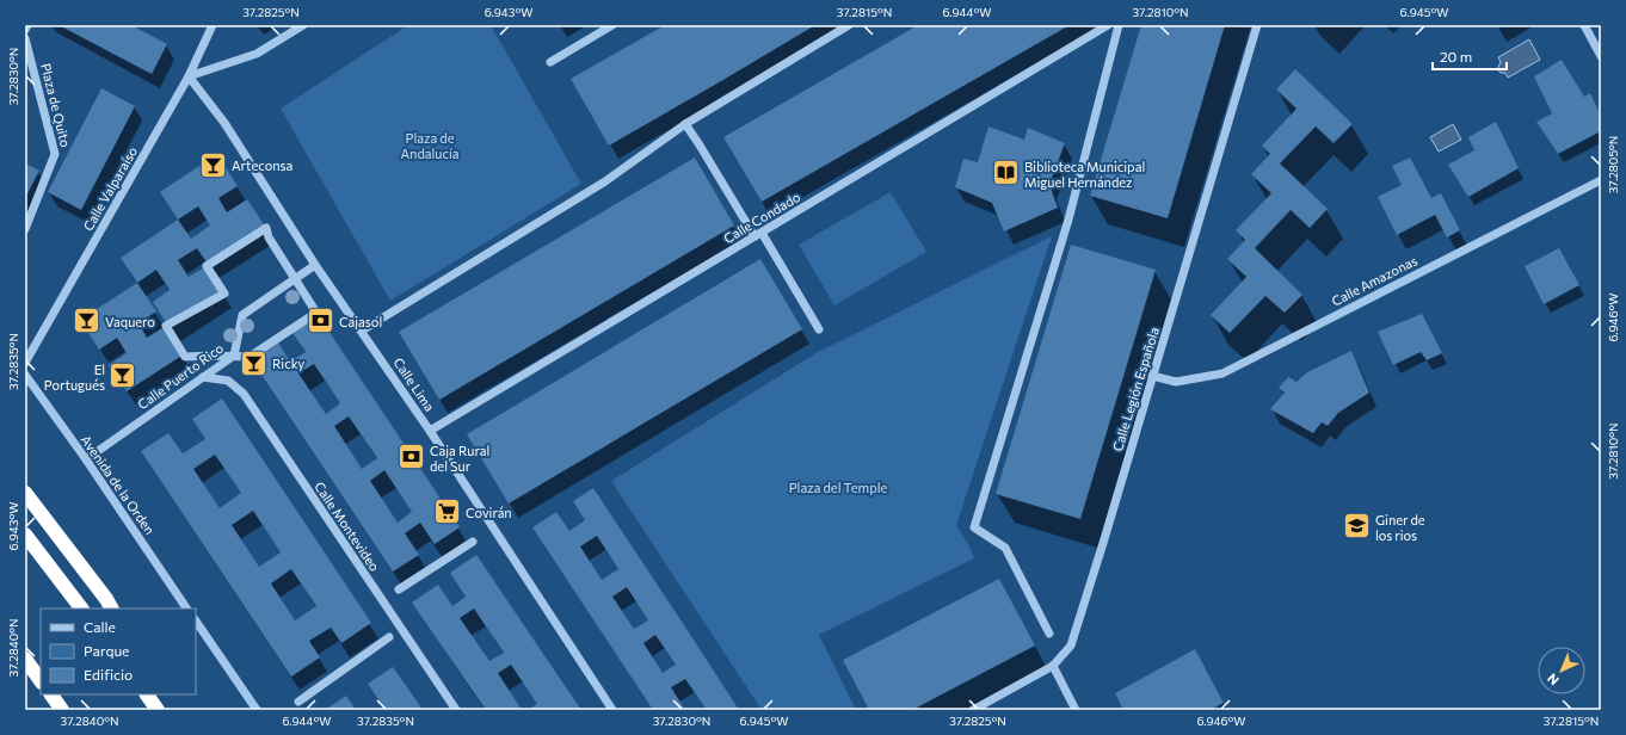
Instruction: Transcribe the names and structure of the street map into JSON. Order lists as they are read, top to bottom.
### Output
{
  "streets": {
    "street": [
      "Plaza de Quito",
      "Calle Valparaíso",
      "Calle Condado",
      "Calle Amazonas",
      "Calle Puerto Rico",
      "Calle Lima",
      "Calle Legión Española",
      "Avenida de la Orden",
      "Calle Montevideo"
    ]
  },
  "crossings": [
    ["Calle Valparaíso", "Calle Lima"],
    ["Calle Condado", "Calle Lima"],
    ["Calle Amazonas", "Calle Legión Española"],
    ["Calle Puerto Rico", "Calle Lima"],
    ["Calle Puerto Rico", "Avenida de la Orden"],
    ["Calle Puerto Rico", "Calle Montevideo"]
  ],
  "parks": ["Plaza de Andalucía", "Plaza del Temple"],
  "places": {
    "bar": [
      "Arteconsa",
      "Vaquero",
      "Ricky",
      "El Portugués"
    ],
    "library": ["Biblioteca Municipal Miguel Hernández"],
    "bank": ["Cajasol", "Caja Rural del Sur"],
    "supermarket": ["Covirán"],
    "school or university": ["Giner de los rios"]
  },
  "legend": ["Calle", "Parque", "Edificio"],
  "scale_bar": "20 m",
  "north": "bottom left",
  "coordinates": [
    "37.2825°N",
    "6.943°W",
    "37.2815°N",
    "6.944°W",
    "37.2810°N",
    "6.945°W",
    "37.2830°N",
    "37.2805°N",
    "6.946°W",
    "37.2835°N",
    "37.2840°N"
  ]
}
